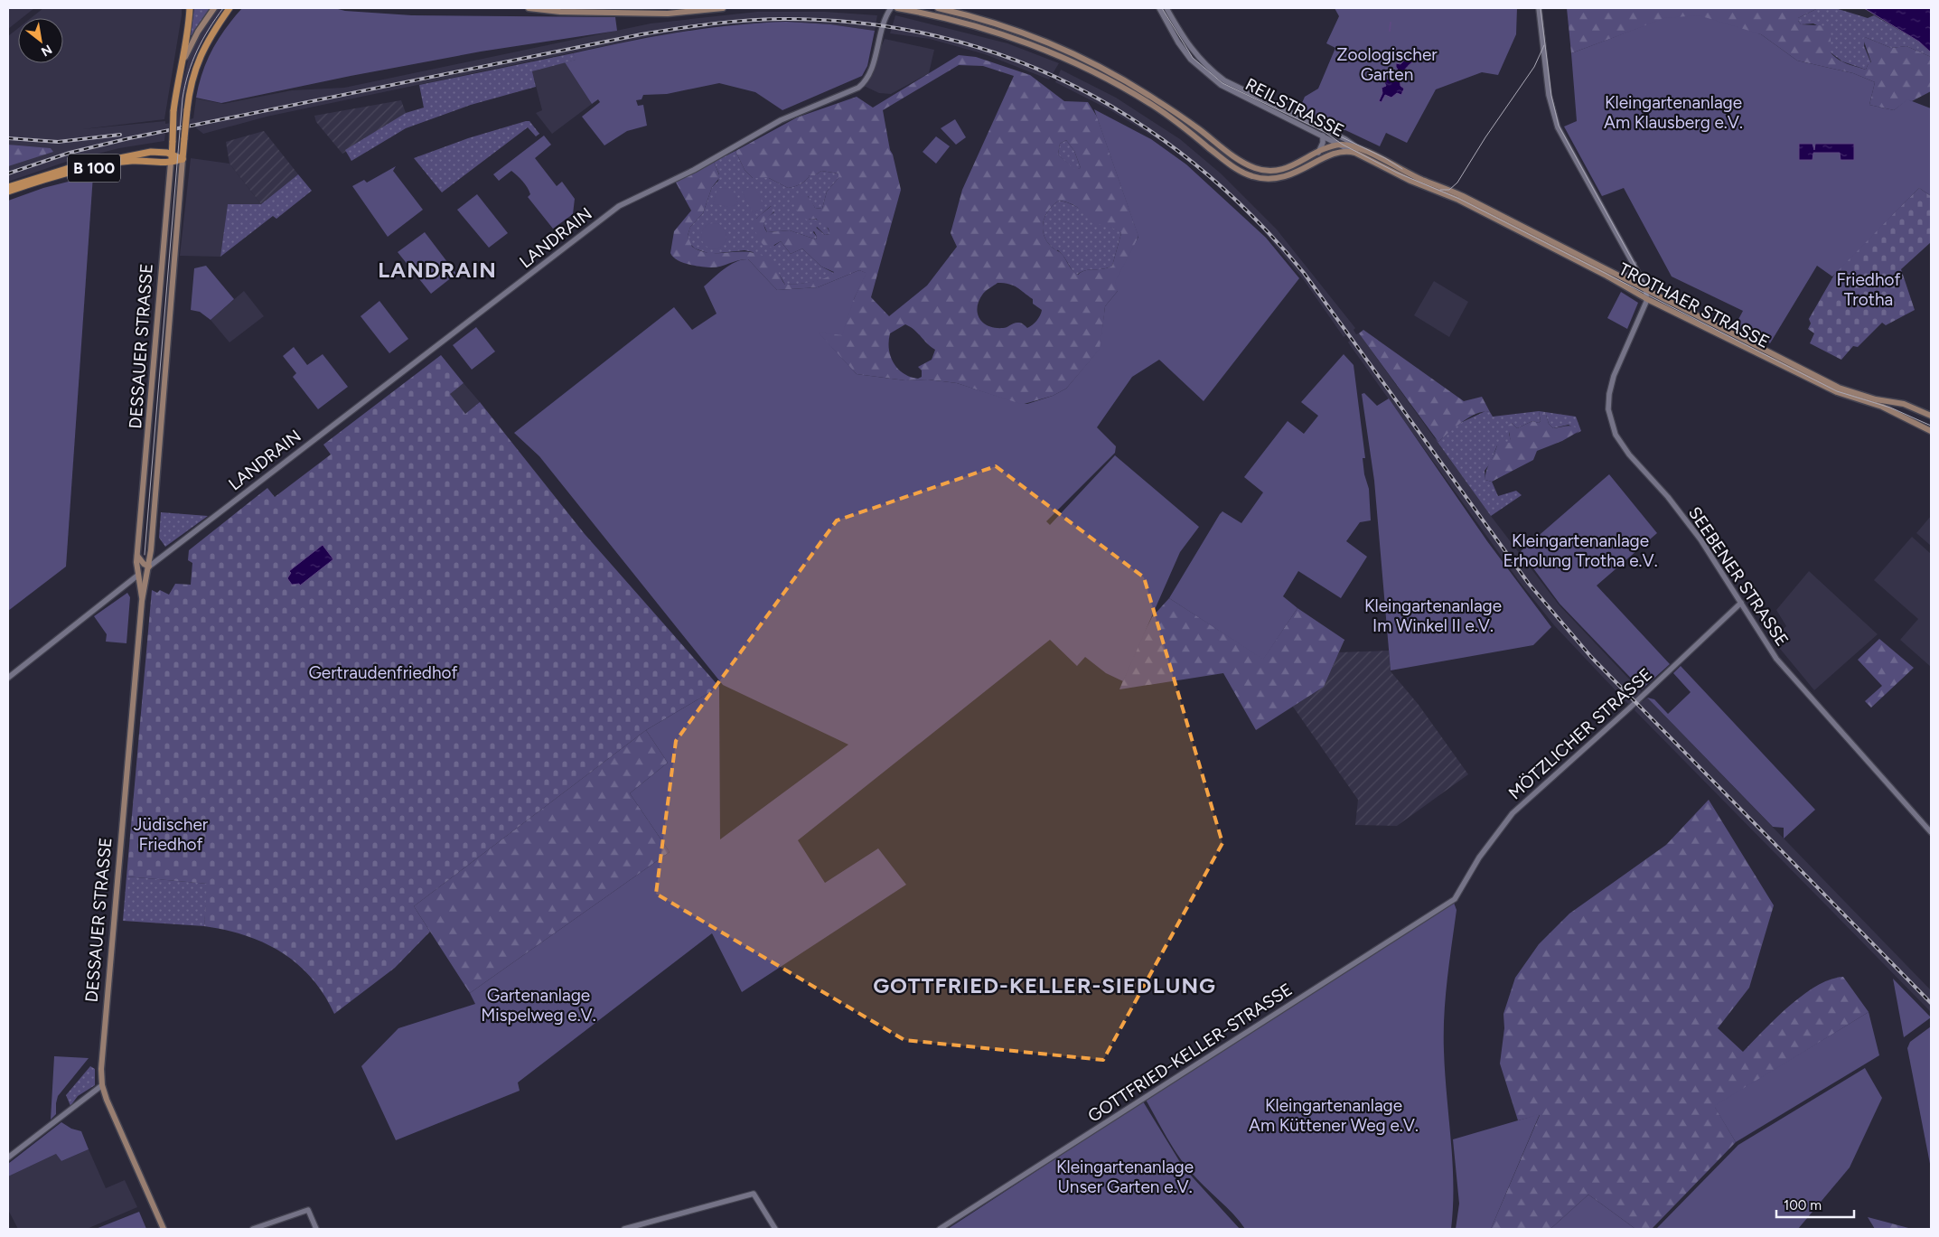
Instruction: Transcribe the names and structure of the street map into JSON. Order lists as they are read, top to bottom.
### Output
{
  "streets": {
    "main road": [
      "REILSTRASSE",
      "B 100",
      "TROTHAER STRASSE",
      "DESSAUER STRASSE"
    ],
    "street": [
      "LANDRAIN",
      "SEEBENER STRASSE",
      "MÖTZLICHER STRASSE",
      "GOTTFRIED-KELLER-STRASSE"
    ]
  },
  "crossings": [
    ["REILSTRASSE", "TROTHAER STRASSE"],
    ["B 100", "DESSAUER STRASSE"],
    ["LANDRAIN", "DESSAUER STRASSE"],
    ["TROTHAER STRASSE", "SEEBENER STRASSE"],
    ["SEEBENER STRASSE", "MÖTZLICHER STRASSE"],
    ["MÖTZLICHER STRASSE", "GOTTFRIED-KELLER-STRASSE"]
  ],
  "districts": ["LANDRAIN", "GOTTFRIED-KELLER-SIEDLUNG"],
  "parks": [
    "Zoologischer Garten",
    "Kleingartenanlage Am Klausberg e.V.",
    "Friedhof Trotha",
    "Kleingartenanlage Erholung Trotha e.V.",
    "Kleingartenanlage Im Winkel II e.V.",
    "Gertraudenfriedhof",
    "Jüdischer Friedhof",
    "Gartenanlage Mispelweg e.V.",
    "Kleingartenanlage Am Küttener Weg e.V.",
    "Kleingartenanlage Unser Garten e.V."
  ],
  "scale_bar": "100 m",
  "north": "bottom right"
}
